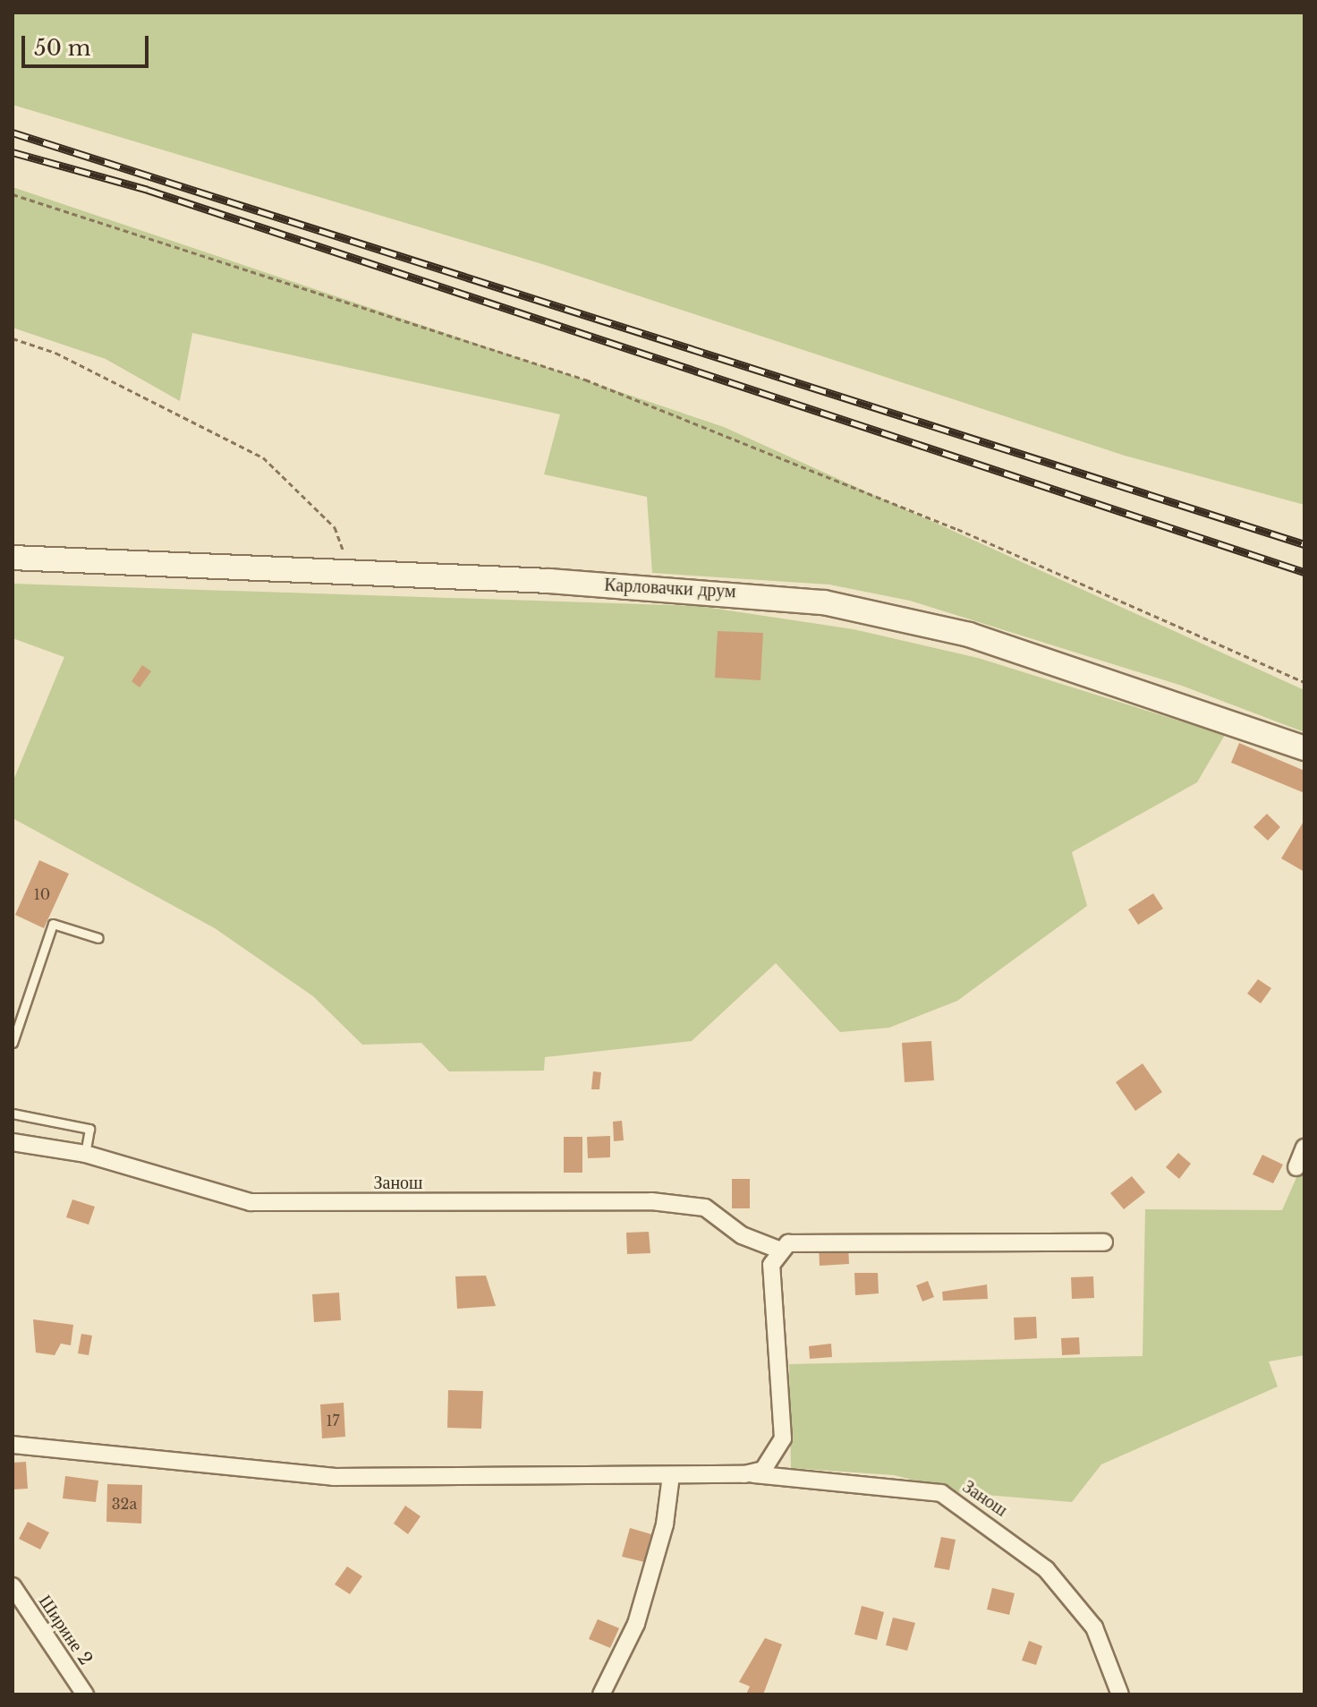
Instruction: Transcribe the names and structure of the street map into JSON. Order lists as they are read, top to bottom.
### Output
{
  "streets": {
    "main road": ["Карловачки друм"],
    "street": ["Занош", "Ширине 2"]
  },
  "house_numbers": ["10", "17", "32a"],
  "scale_bar": "50 m"
}
